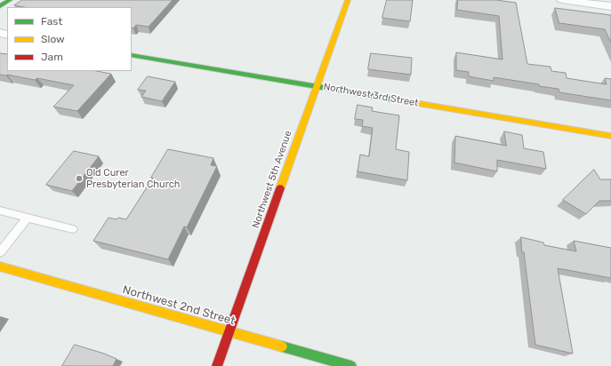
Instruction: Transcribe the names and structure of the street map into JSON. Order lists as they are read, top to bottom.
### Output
{
  "streets": {
    "street": ["Northwest 3rd Street", "Northwest 5th Avenue", "Northwest 2nd Street"]
  },
  "crossings": [
    ["Northwest 3rd Street", "Northwest 5th Avenue"],
    ["Northwest 5th Avenue", "Northwest 2nd Street"]
  ],
  "places": ["Old Curer Presbyterian Church"],
  "legend": ["Fast", "Slow", "Jam"]
}
